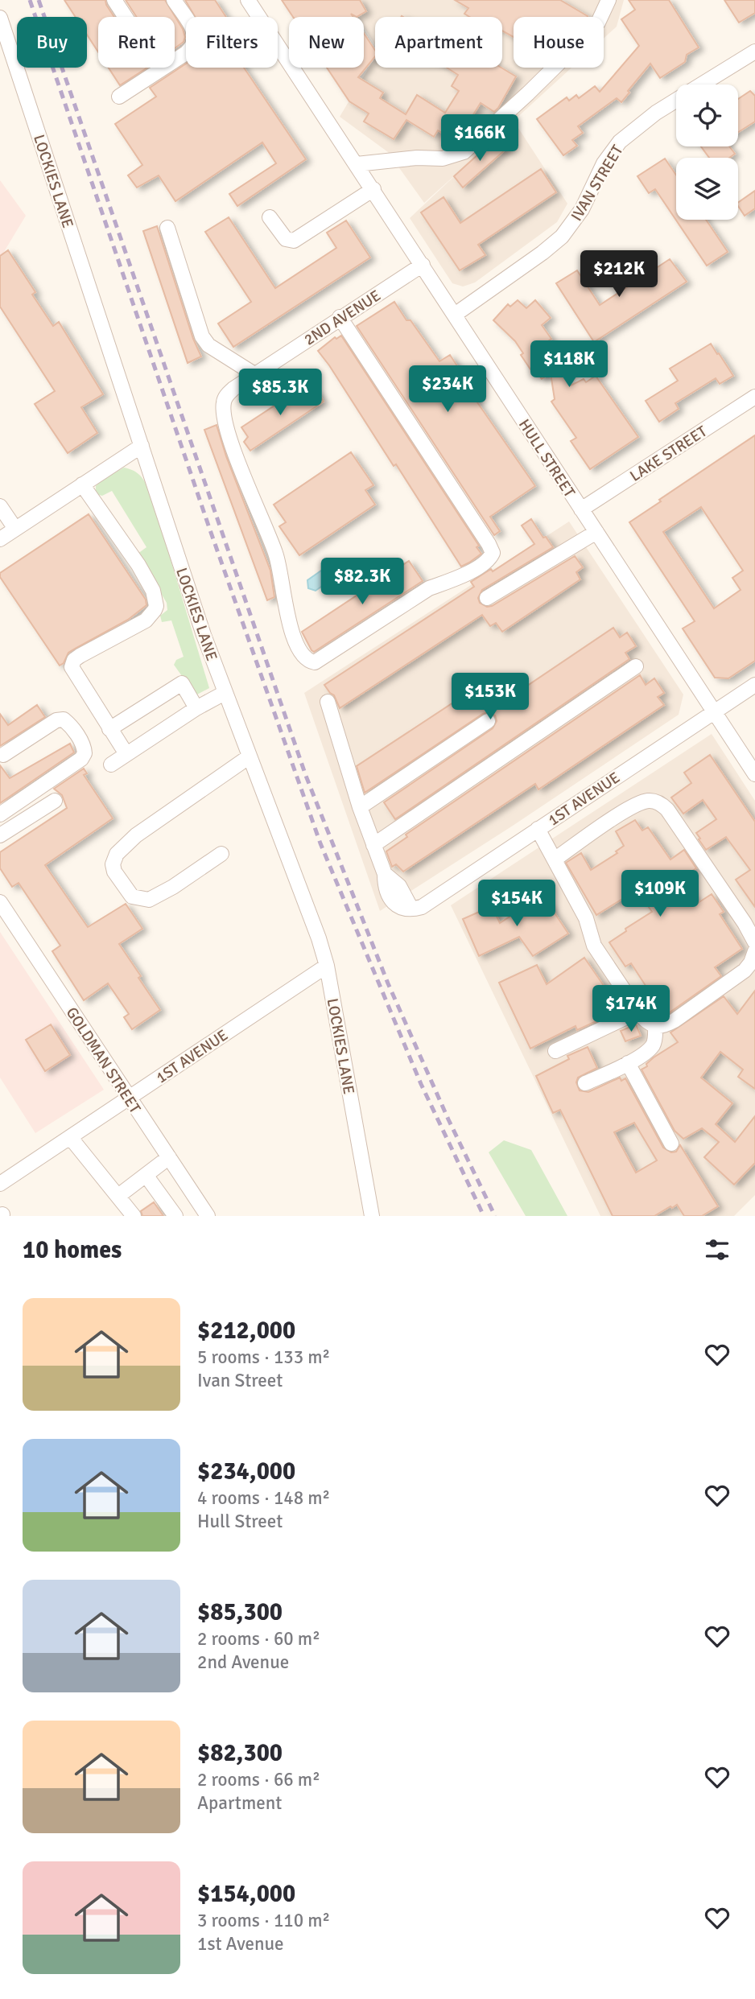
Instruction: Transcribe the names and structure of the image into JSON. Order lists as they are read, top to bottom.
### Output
{
  "streets": {
    "street": [
      "LOCKIES LANE",
      "IVAN STREET",
      "2ND AVENUE",
      "LAKE STREET",
      "HULL STREET",
      "1ST AVENUE",
      "GOLDMAN STREET"
    ]
  },
  "crossings": [
    ["LOCKIES LANE", "1ST AVENUE"],
    ["IVAN STREET", "HULL STREET"],
    ["2ND AVENUE", "HULL STREET"],
    ["LAKE STREET", "HULL STREET"],
    ["HULL STREET", "1ST AVENUE"],
    ["1ST AVENUE", "GOLDMAN STREET"]
  ],
  "page": {
    "chip": [
      "Buy",
      "Rent",
      "Filters",
      "New",
      "Apartment",
      "House"
    ],
    "price": [
      "$166K",
      "$212K",
      "$118K",
      "$234K",
      "$85.3K",
      "$82.3K",
      "$153K",
      "$109K",
      "$154K",
      "$174K"
    ],
    "heading": "10 homes",
    "list": [
      {
        "name": "$212,000",
        "note": "5 rooms · 133 m² · Ivan Street"
      },
      {
        "name": "$234,000",
        "note": "4 rooms · 148 m² · Hull Street"
      },
      {
        "name": "$85,300",
        "note": "2 rooms · 60 m² · 2nd Avenue"
      },
      {
        "name": "$82,300",
        "note": "2 rooms · 66 m² · Apartment"
      },
      {
        "name": "$154,000",
        "note": "3 rooms · 110 m² · 1st Avenue"
      }
    ]
  }
}
